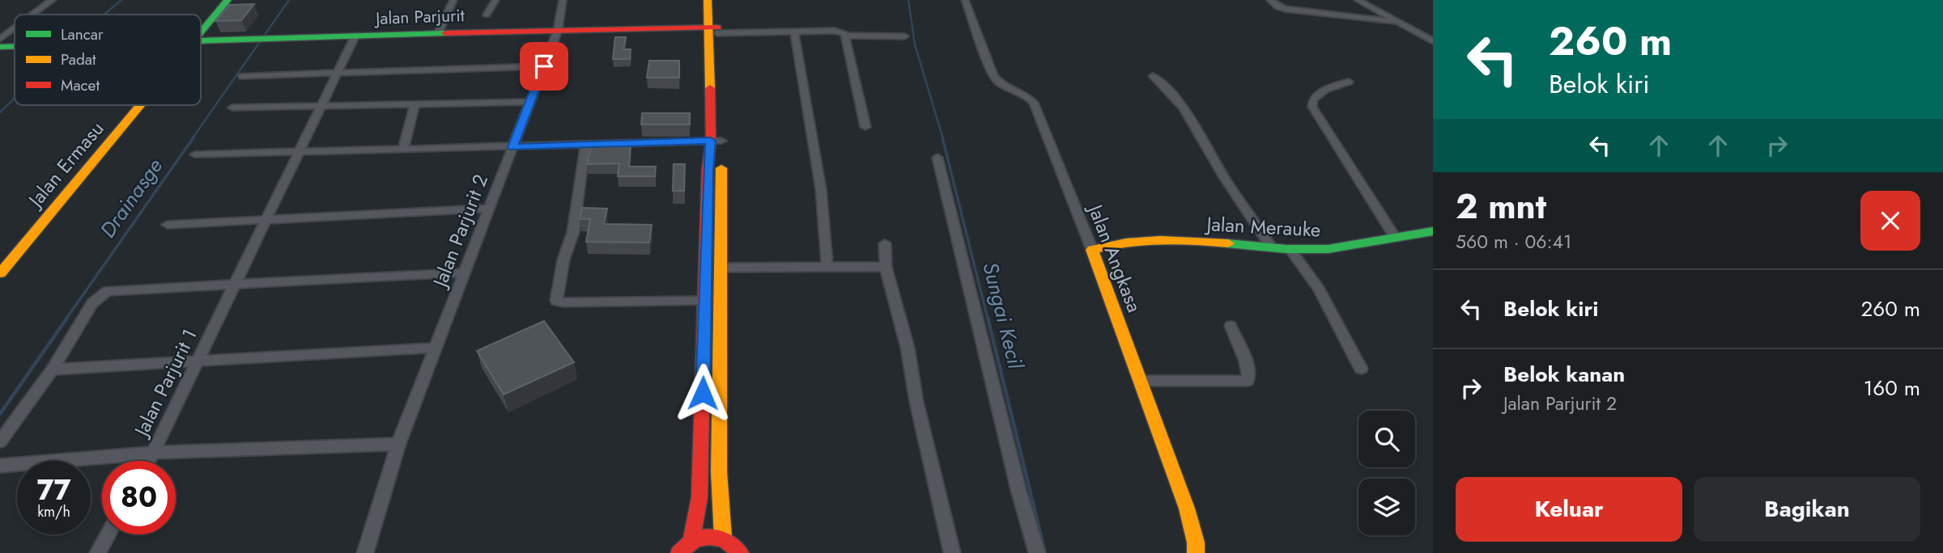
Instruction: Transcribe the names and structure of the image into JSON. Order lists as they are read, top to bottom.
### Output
{
  "streets": {
    "main road": [
      "Jalan Parjurit",
      "Jalan Ermasu",
      "Jalan Merauke",
      "Jalan Angkasa"
    ],
    "street": ["Jalan Parjurit 2", "Jalan Parjurit 1"]
  },
  "crossings": [
    ["Jalan Parjurit", "Jalan Parjurit 2"],
    ["Jalan Parjurit", "Jalan Parjurit 1"],
    ["Jalan Merauke", "Jalan Angkasa"],
    ["Jalan Parjurit 2", "Jalan Parjurit 1"]
  ],
  "water": ["Drainasge", "Sungai Kecil"],
  "legend": ["Lancar", "Padat", "Macet"],
  "page": {
    "turn": ["260 m", "Belok kiri"],
    "heading": ["2 mnt", "560 m · 06:41"],
    "list": [
      {
        "name": "Belok kiri",
        "value": "260 m"
      },
      {
        "name": "Belok kanan",
        "note": "Jalan Parjurit 2",
        "value": "160 m"
      }
    ],
    "speed": "77 km/h",
    "limit": "80",
    "buttons": ["Keluar", "Bagikan"]
  }
}
